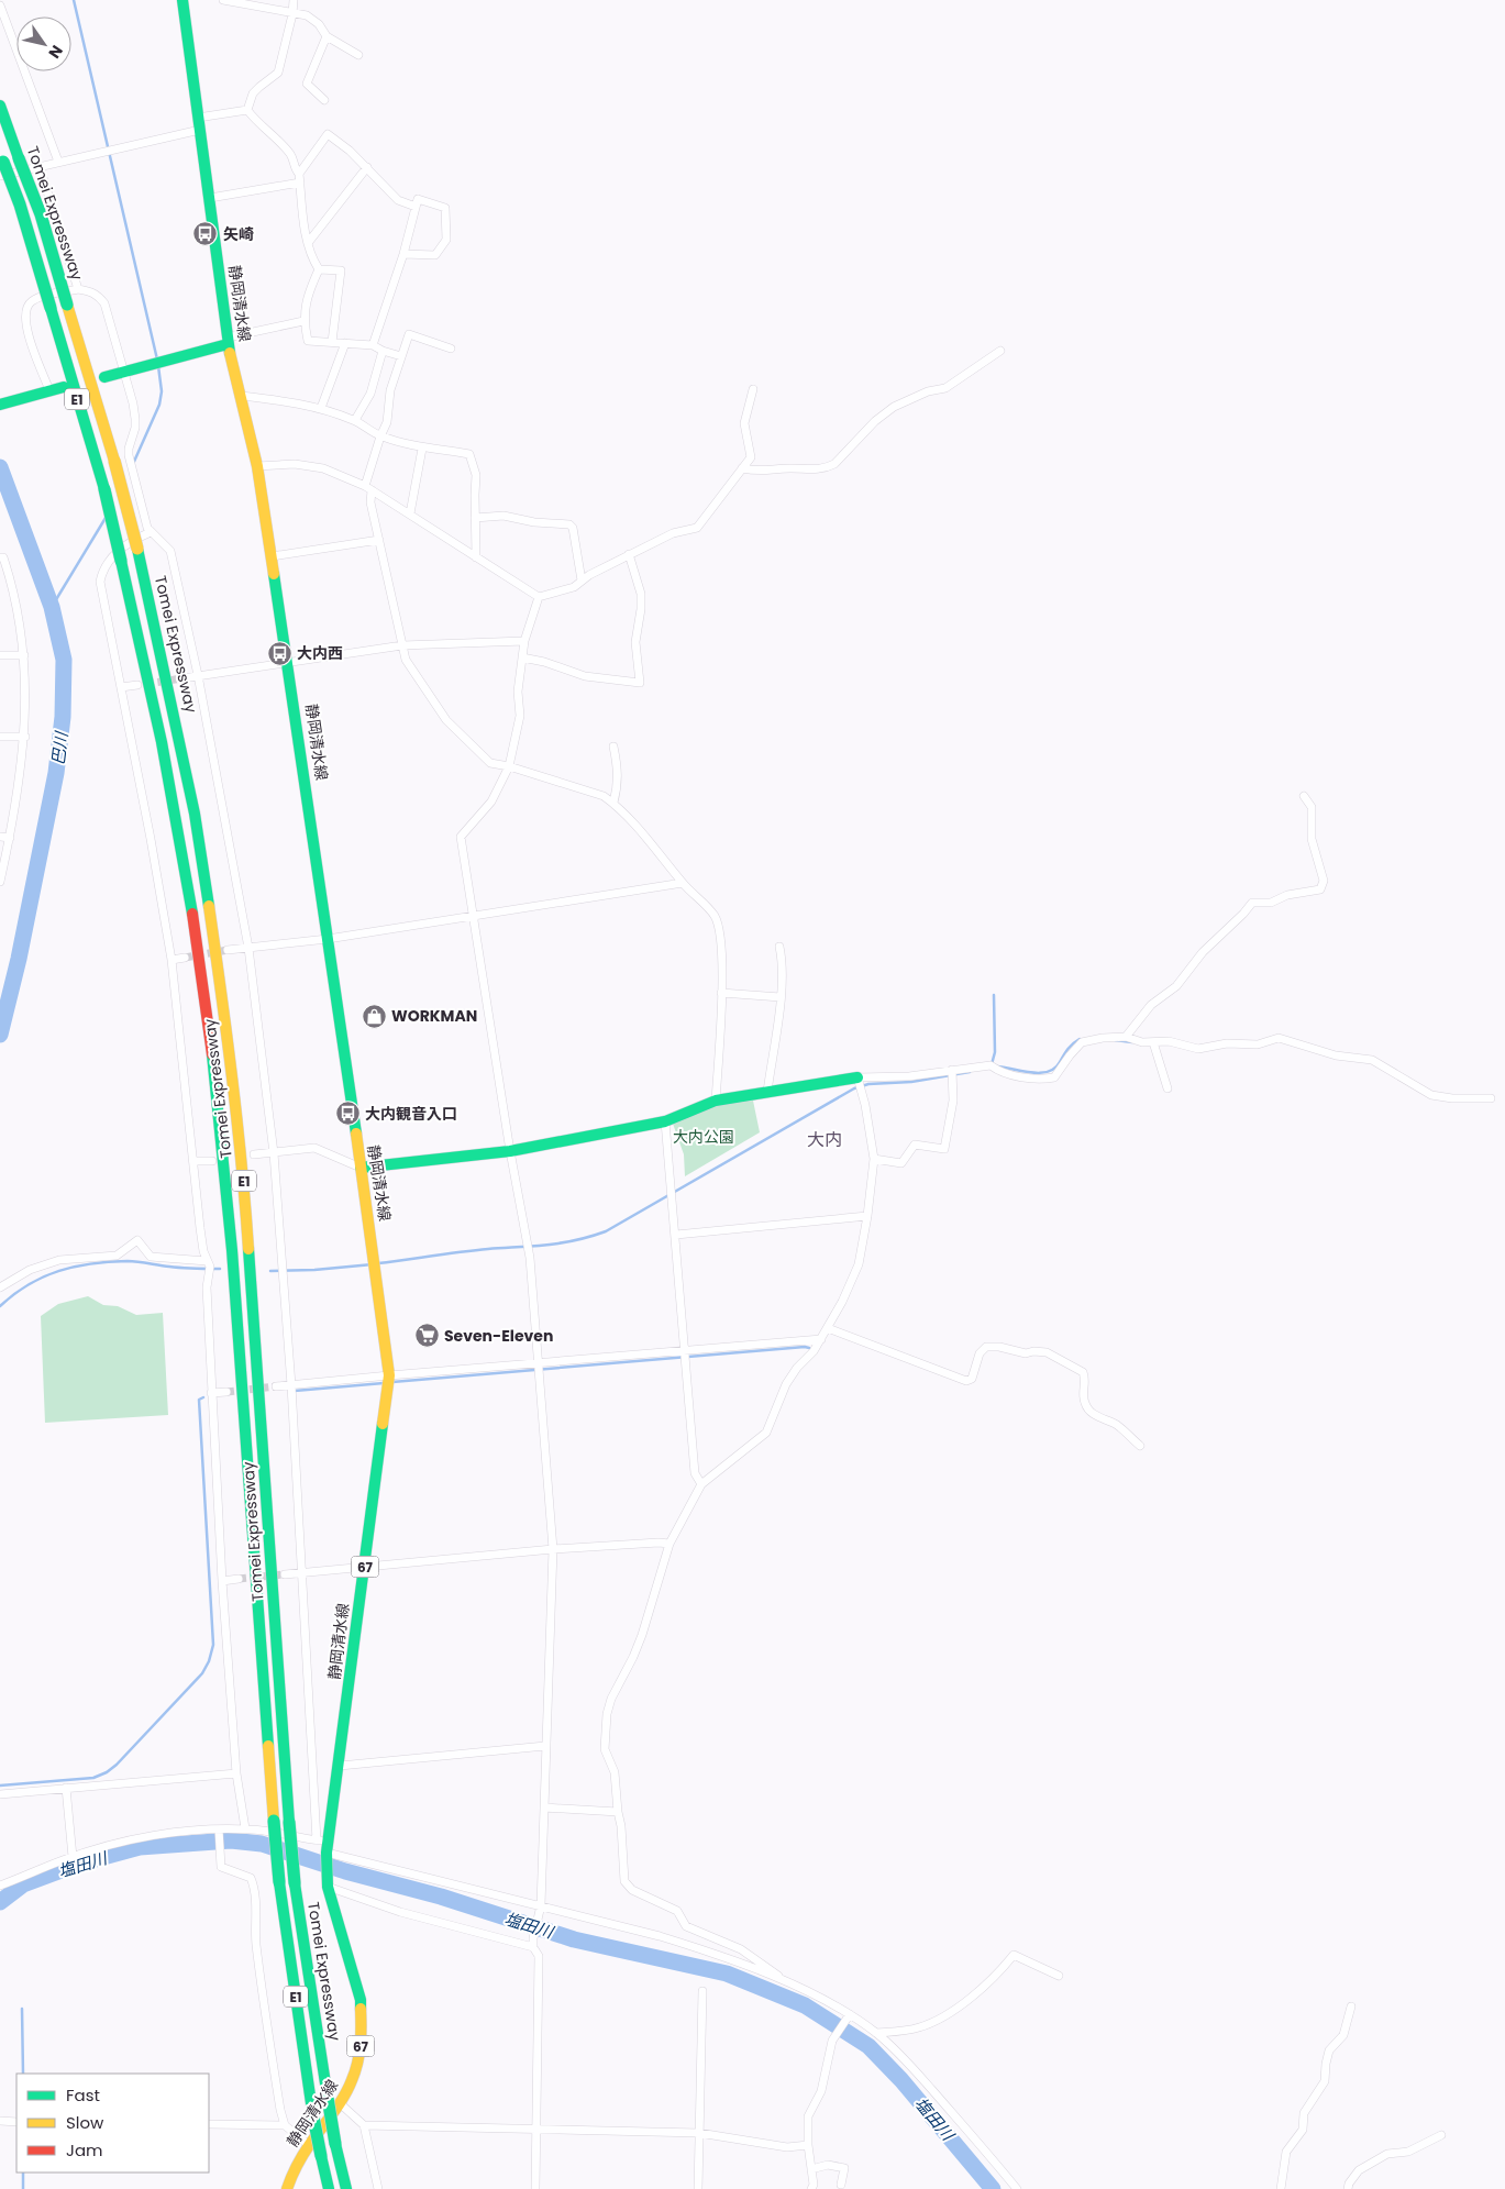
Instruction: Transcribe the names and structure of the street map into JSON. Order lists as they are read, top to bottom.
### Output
{
  "streets": {
    "main road": [
      "Tomei Expressway",
      "静岡清水線",
      "E1",
      "67"
    ]
  },
  "districts": ["大内"],
  "water": ["巴川", "塩田川"],
  "parks": ["大内公園"],
  "places": {
    "bus stop": ["矢崎", "大内西", "大内観音入口"],
    "shop": ["WORKMAN"],
    "supermarket": ["Seven-Eleven"]
  },
  "legend": ["Fast", "Slow", "Jam"],
  "north": "bottom right"
}
